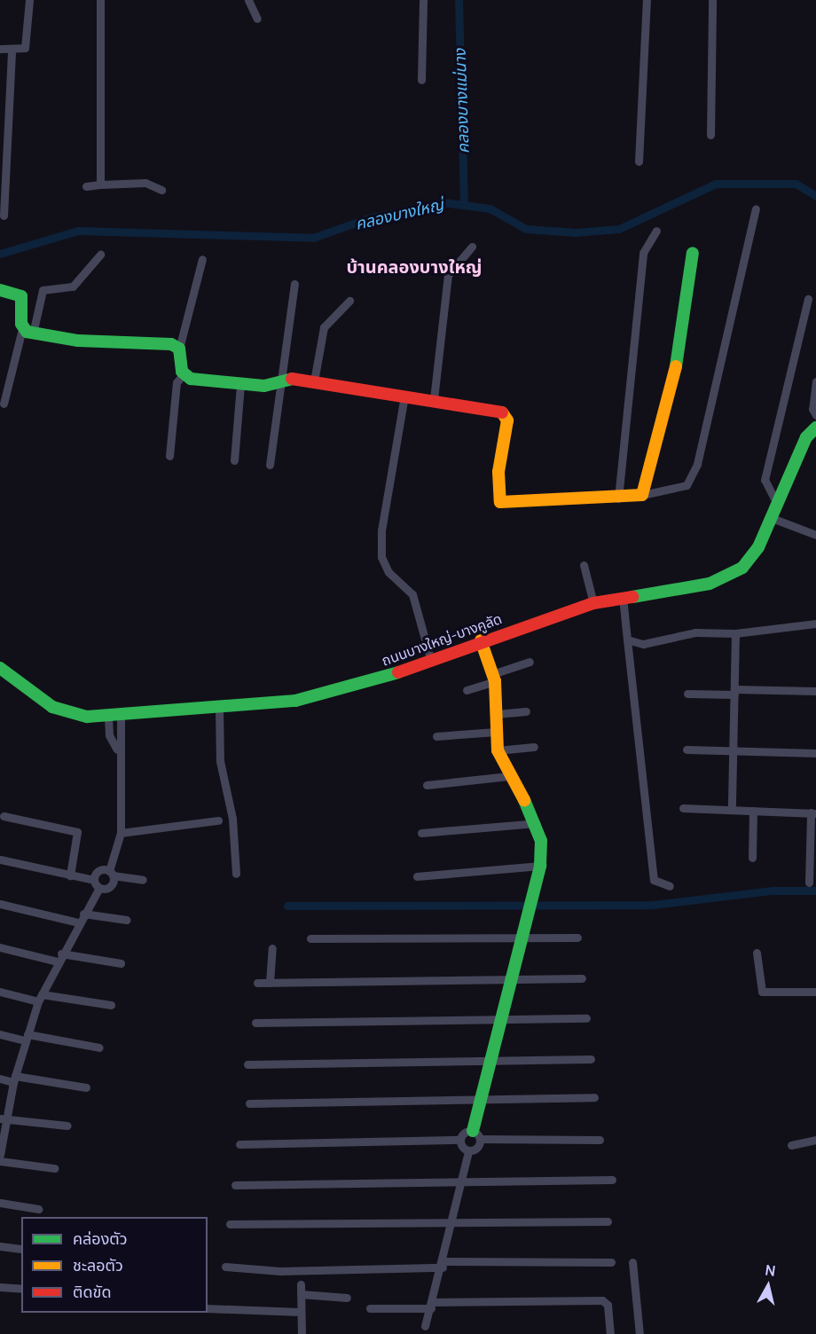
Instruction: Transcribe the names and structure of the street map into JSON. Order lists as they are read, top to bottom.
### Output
{
  "streets": {
    "street": ["ถนนบางใหญ่-บางคูลัด"]
  },
  "districts": ["บ้านคลองบางใหญ่"],
  "water": ["คลองบางแม่นาง", "คลองบางใหญ่"],
  "legend": ["คล่องตัว", "ชะลอตัว", "ติดขัด"],
  "north": "top"
}
